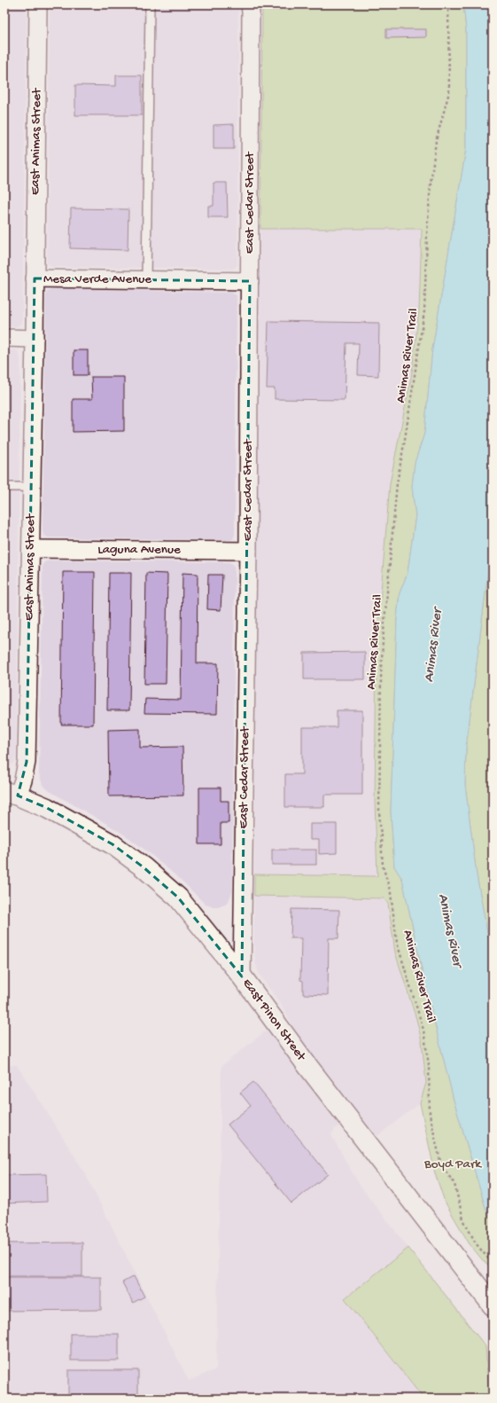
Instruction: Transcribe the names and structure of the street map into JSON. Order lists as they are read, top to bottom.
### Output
{
  "streets": {
    "main road": ["East Pinon Street"],
    "street": [
      "East Animas Street",
      "East Cedar Street",
      "Mesa Verde Avenue",
      "Laguna Avenue"
    ],
    "path": ["Animas River Trail"]
  },
  "crossings": [
    ["East Animas Street", "Mesa Verde Avenue"],
    ["East Animas Street", "Laguna Avenue"],
    ["East Animas Street", "East Pinon Street"],
    ["East Cedar Street", "Mesa Verde Avenue"],
    ["East Cedar Street", "Laguna Avenue"],
    ["East Cedar Street", "East Pinon Street"]
  ],
  "water": ["Animas River"],
  "parks": ["Boyd Park"]
}
